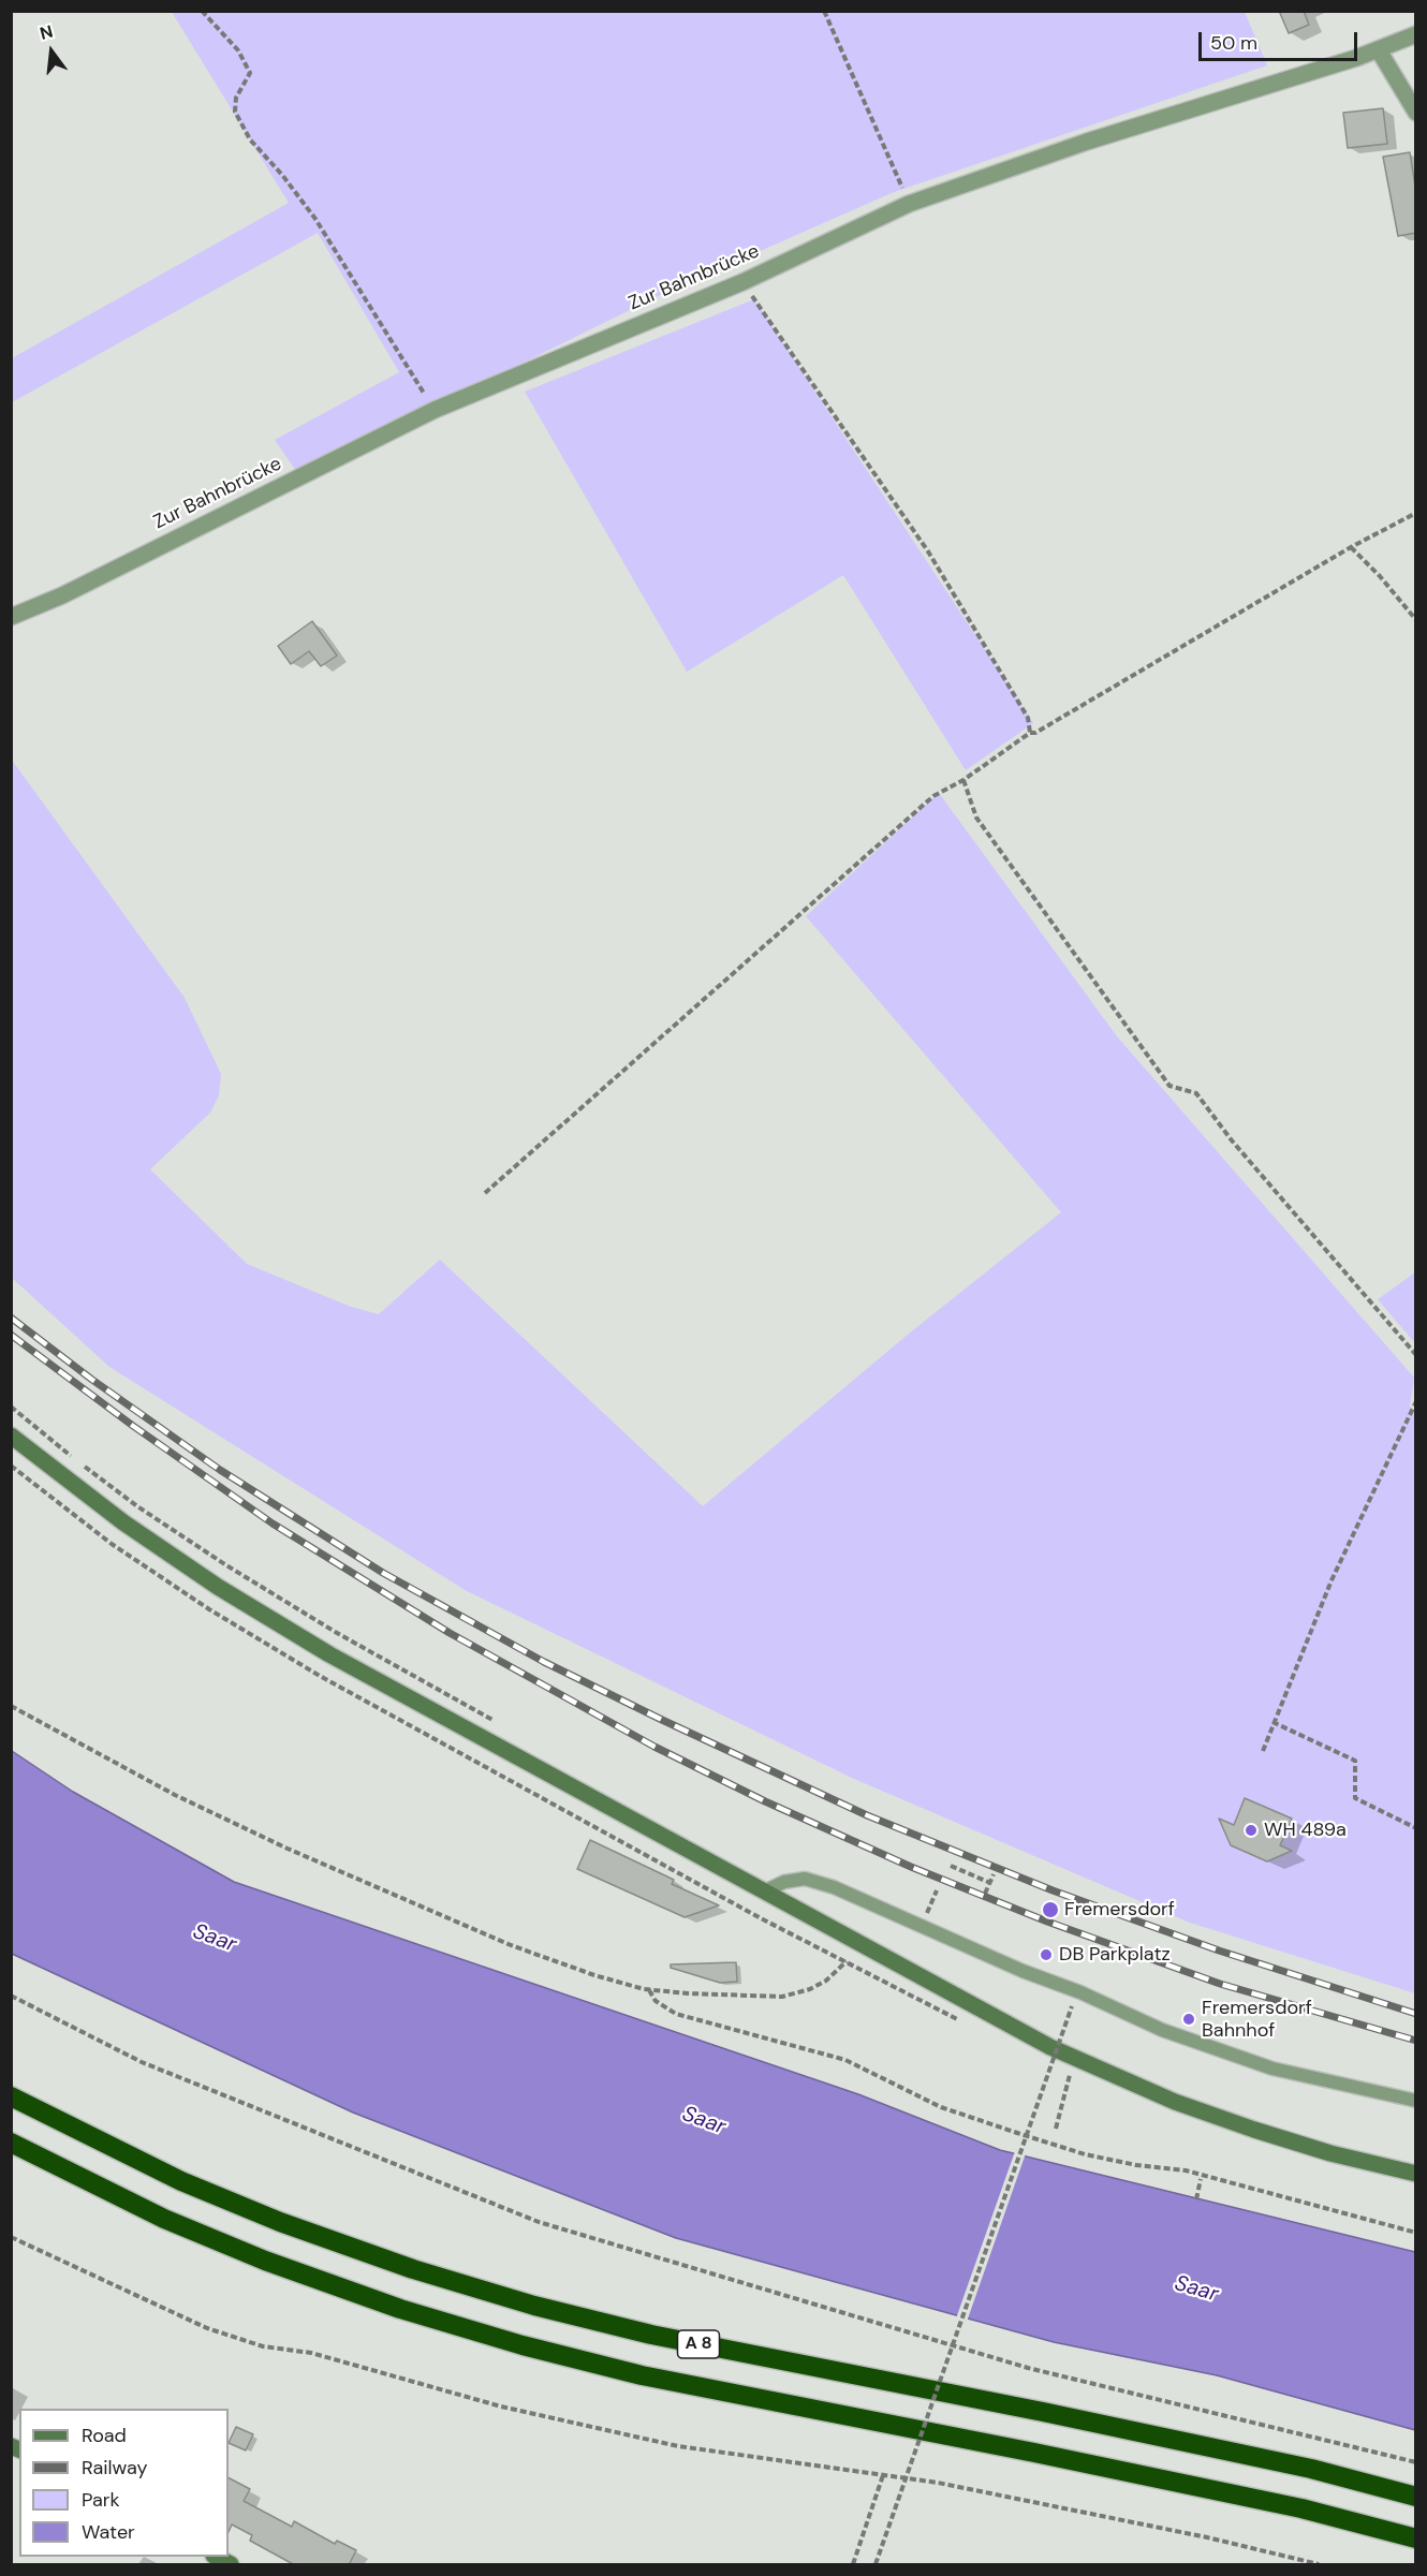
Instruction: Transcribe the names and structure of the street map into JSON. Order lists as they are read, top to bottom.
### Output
{
  "streets": {
    "highway": ["A 8"],
    "street": ["Zur Bahnbrücke"]
  },
  "water": ["Saar"],
  "places": [
    "WH 489a",
    "Fremersdorf",
    "DB Parkplatz",
    "Fremersdorf Bahnhof"
  ],
  "legend": [
    "Road",
    "Railway",
    "Park",
    "Water"
  ],
  "scale_bar": "50 m",
  "north": "top"
}
